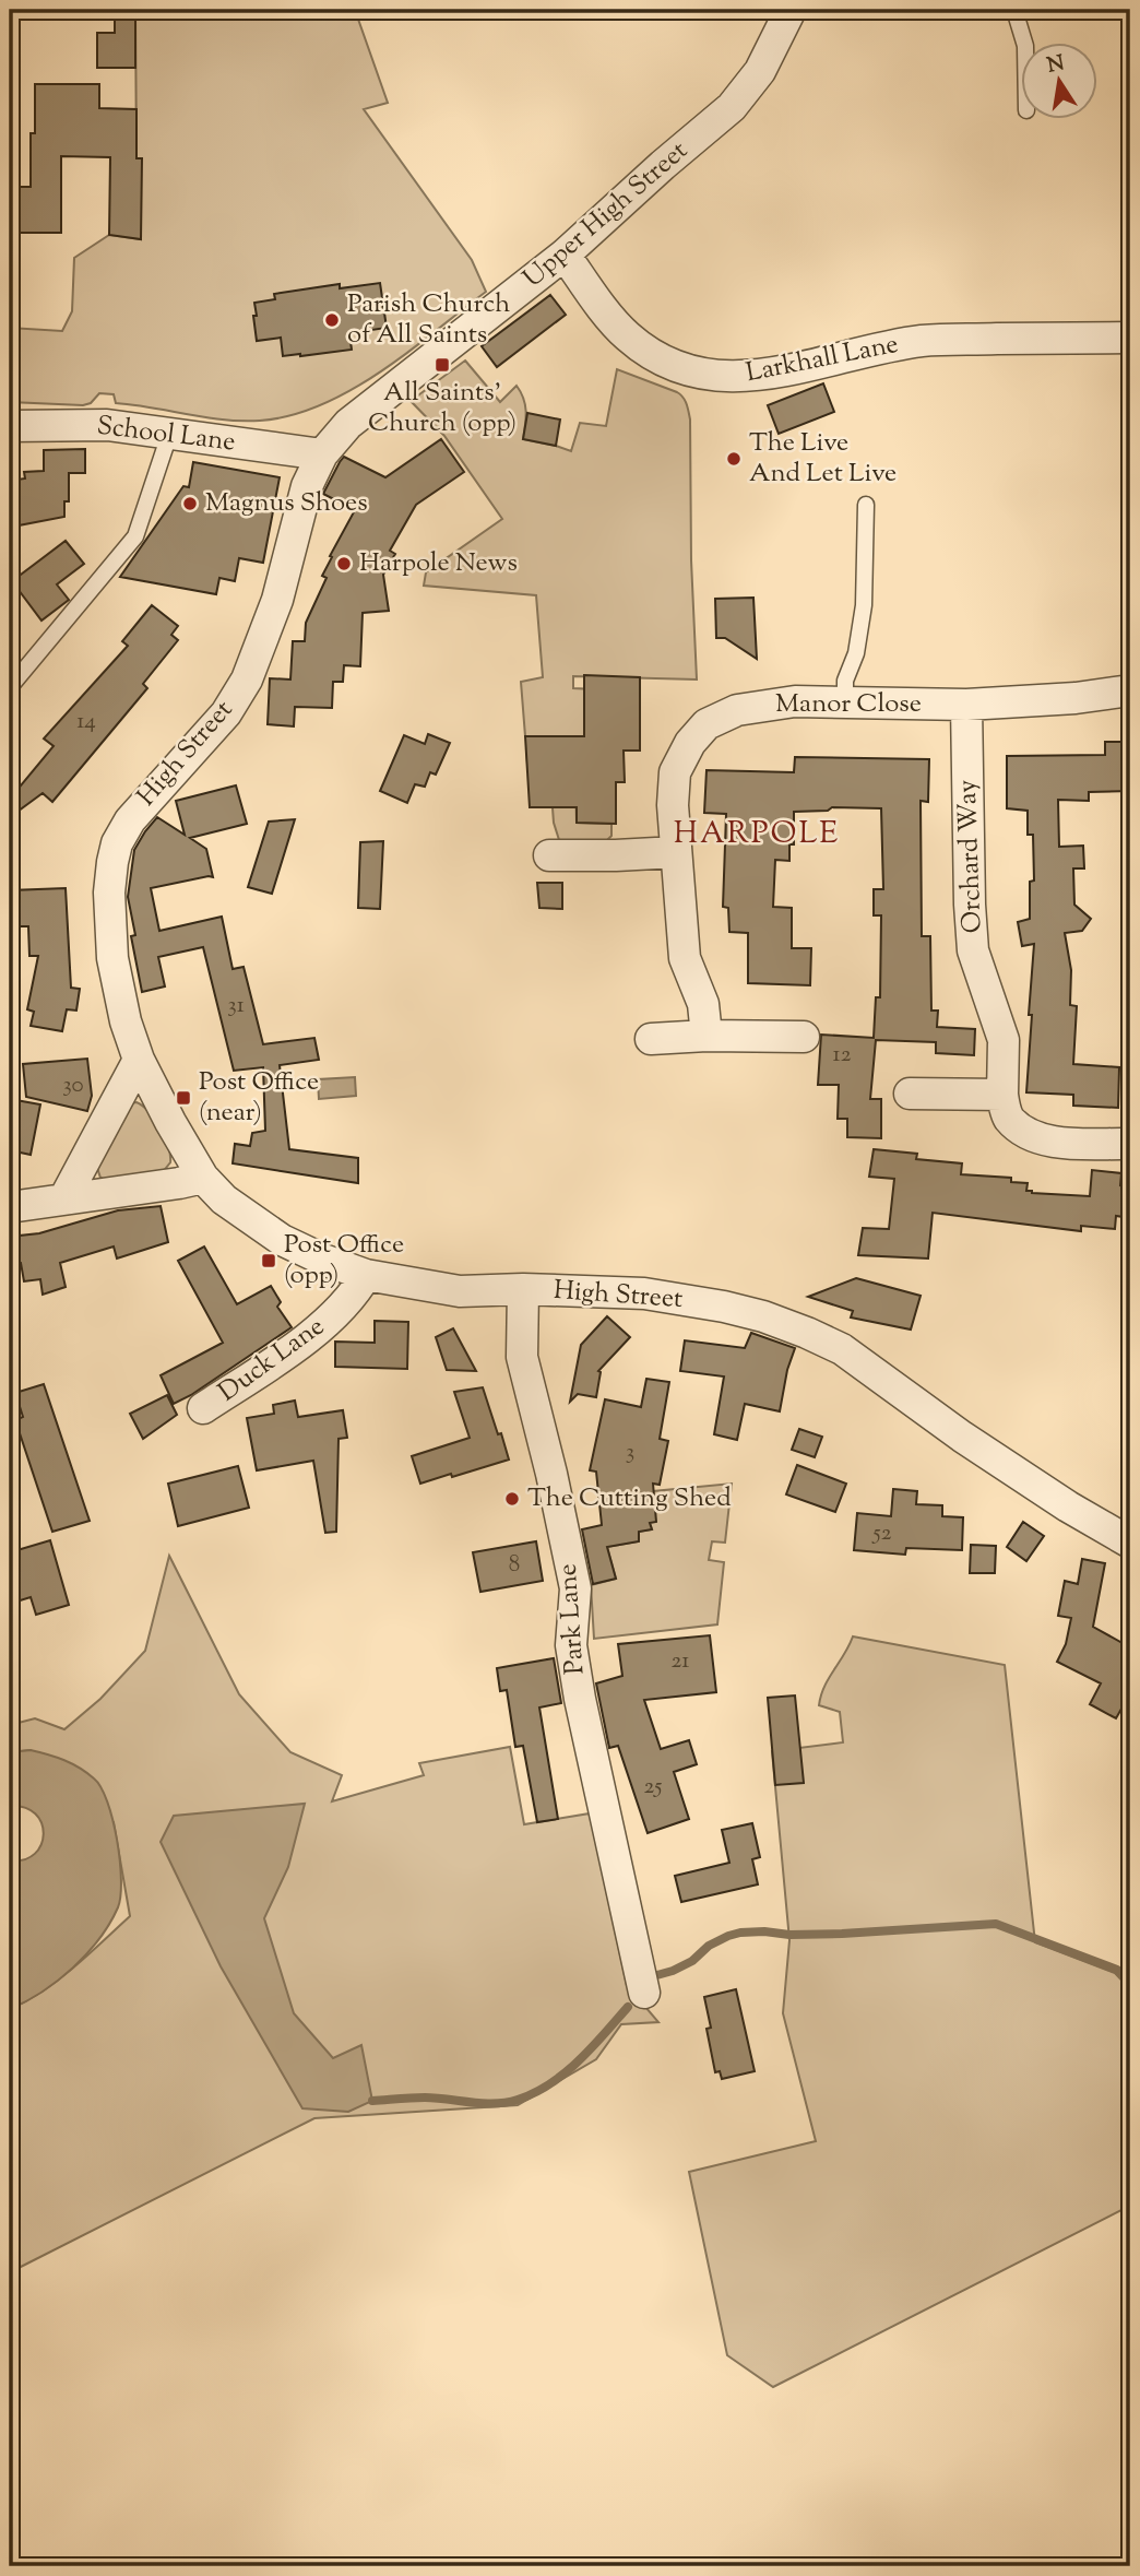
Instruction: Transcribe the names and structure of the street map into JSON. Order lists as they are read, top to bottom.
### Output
{
  "streets": {
    "street": [
      "Upper High Street",
      "Larkhall Lane",
      "School Lane",
      "Manor Close",
      "High Street",
      "Orchard Way",
      "Duck Lane",
      "Park Lane"
    ]
  },
  "crossings": [
    ["Upper High Street", "Larkhall Lane"],
    ["Upper High Street", "School Lane"],
    ["Upper High Street", "High Street"],
    ["School Lane", "High Street"],
    ["Manor Close", "Orchard Way"],
    ["High Street", "Duck Lane"],
    ["High Street", "Park Lane"]
  ],
  "districts": ["HARPOLE"],
  "places": {
    "other": [
      "Parish Church of All Saints",
      "The Live And Let Live",
      "Magnus Shoes",
      "Harpole News",
      "The Cutting Shed"
    ],
    "transit": ["All Saints' Church (opp)", "Post Office (near)", "Post Office (opp)"]
  },
  "house_numbers": [
    "14",
    "31",
    "12",
    "30",
    "3",
    "52",
    "8",
    "21",
    "25"
  ],
  "north": "top"
}
